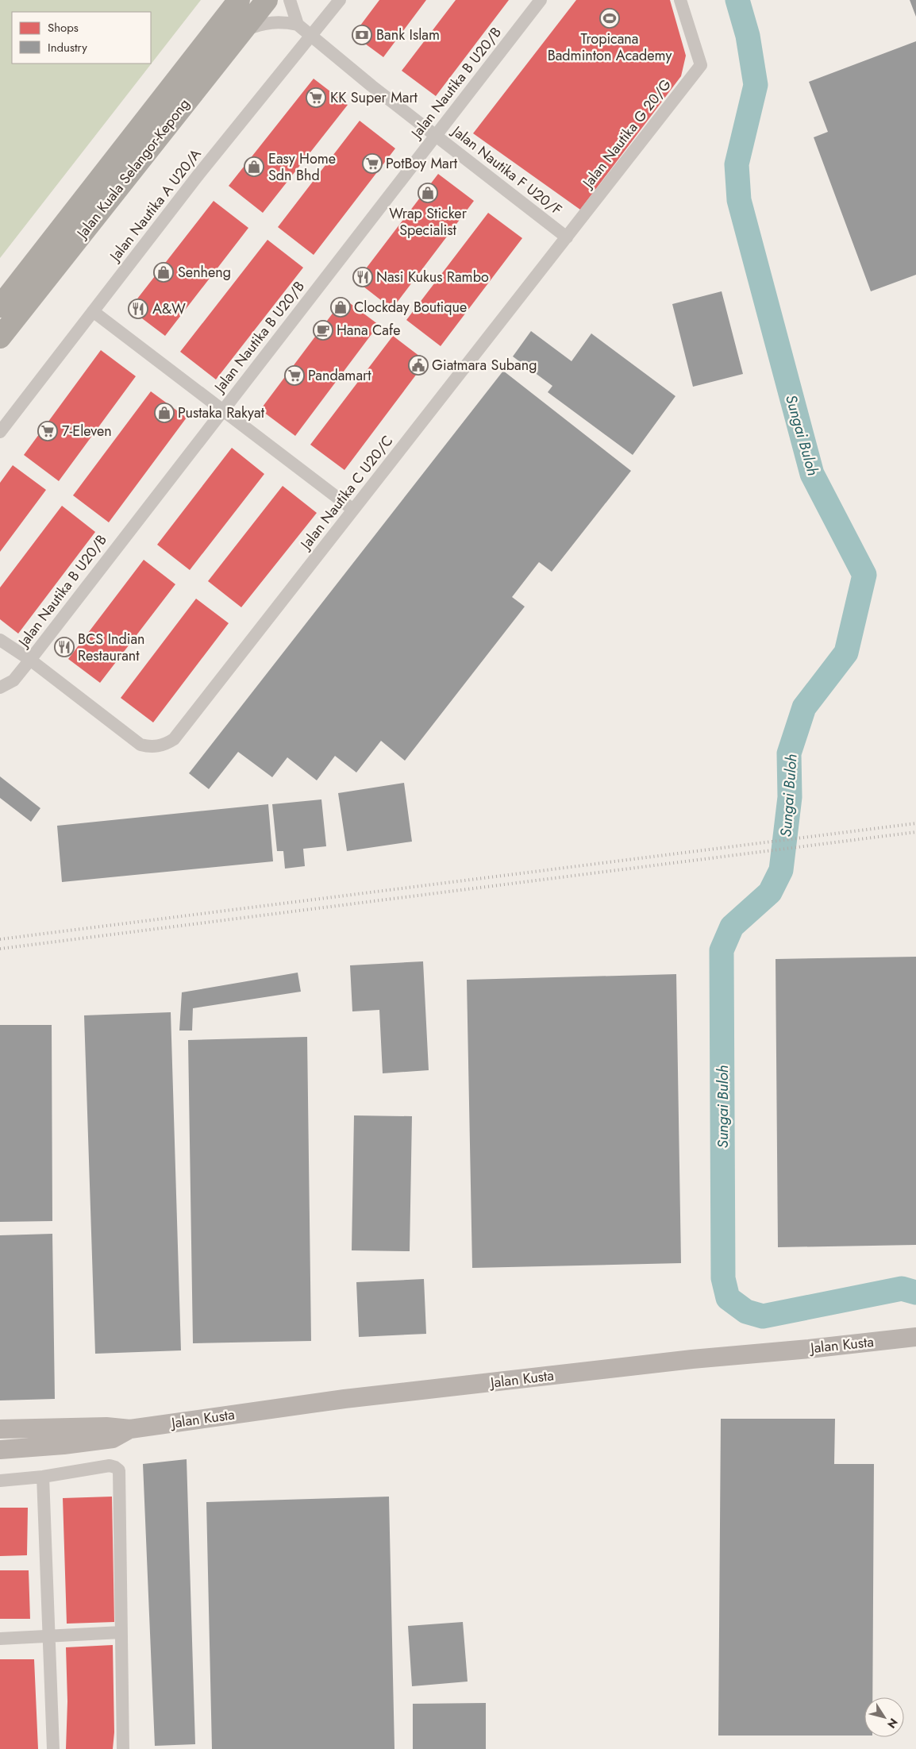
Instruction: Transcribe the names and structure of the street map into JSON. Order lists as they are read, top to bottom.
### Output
{
  "streets": {
    "highway": ["Jalan Kuala Selangor-Kepong"],
    "street": [
      "Jalan Nautika B U20/B",
      "Jalan Nautika G 20/G",
      "Jalan Nautika F U20/F",
      "Jalan Nautika A U20/A",
      "Jalan Nautika C U20/C",
      "Jalan Kusta"
    ]
  },
  "crossings": [
    ["Jalan Nautika B U20/B", "Jalan Nautika F U20/F"],
    ["Jalan Nautika B U20/B", "Jalan Nautika C U20/C"],
    ["Jalan Nautika G 20/G", "Jalan Nautika F U20/F"],
    ["Jalan Nautika G 20/G", "Jalan Nautika C U20/C"],
    ["Jalan Nautika F U20/F", "Jalan Nautika A U20/A"],
    ["Jalan Nautika F U20/F", "Jalan Nautika C U20/C"]
  ],
  "water": ["Sungai Buloh"],
  "places": {
    "sports": ["Tropicana Badminton Academy"],
    "bank": ["Bank Islam"],
    "supermarket": [
      "KK Super Mart",
      "PotBoy Mart",
      "Pandamart",
      "7-Eleven"
    ],
    "shop": [
      "Easy Home Sdn Bhd",
      "Wrap Sticker Specialist",
      "Senheng",
      "Clockday Boutique",
      "Pustaka Rakyat"
    ],
    "restaurant": ["Nasi Kukus Rambo", "A&W", "BCS Indian Restaurant"],
    "cafe": ["Hana Cafe"],
    "public building": ["Giatmara Subang"]
  },
  "legend": ["Shops", "Industry"],
  "north": "bottom right"
}
